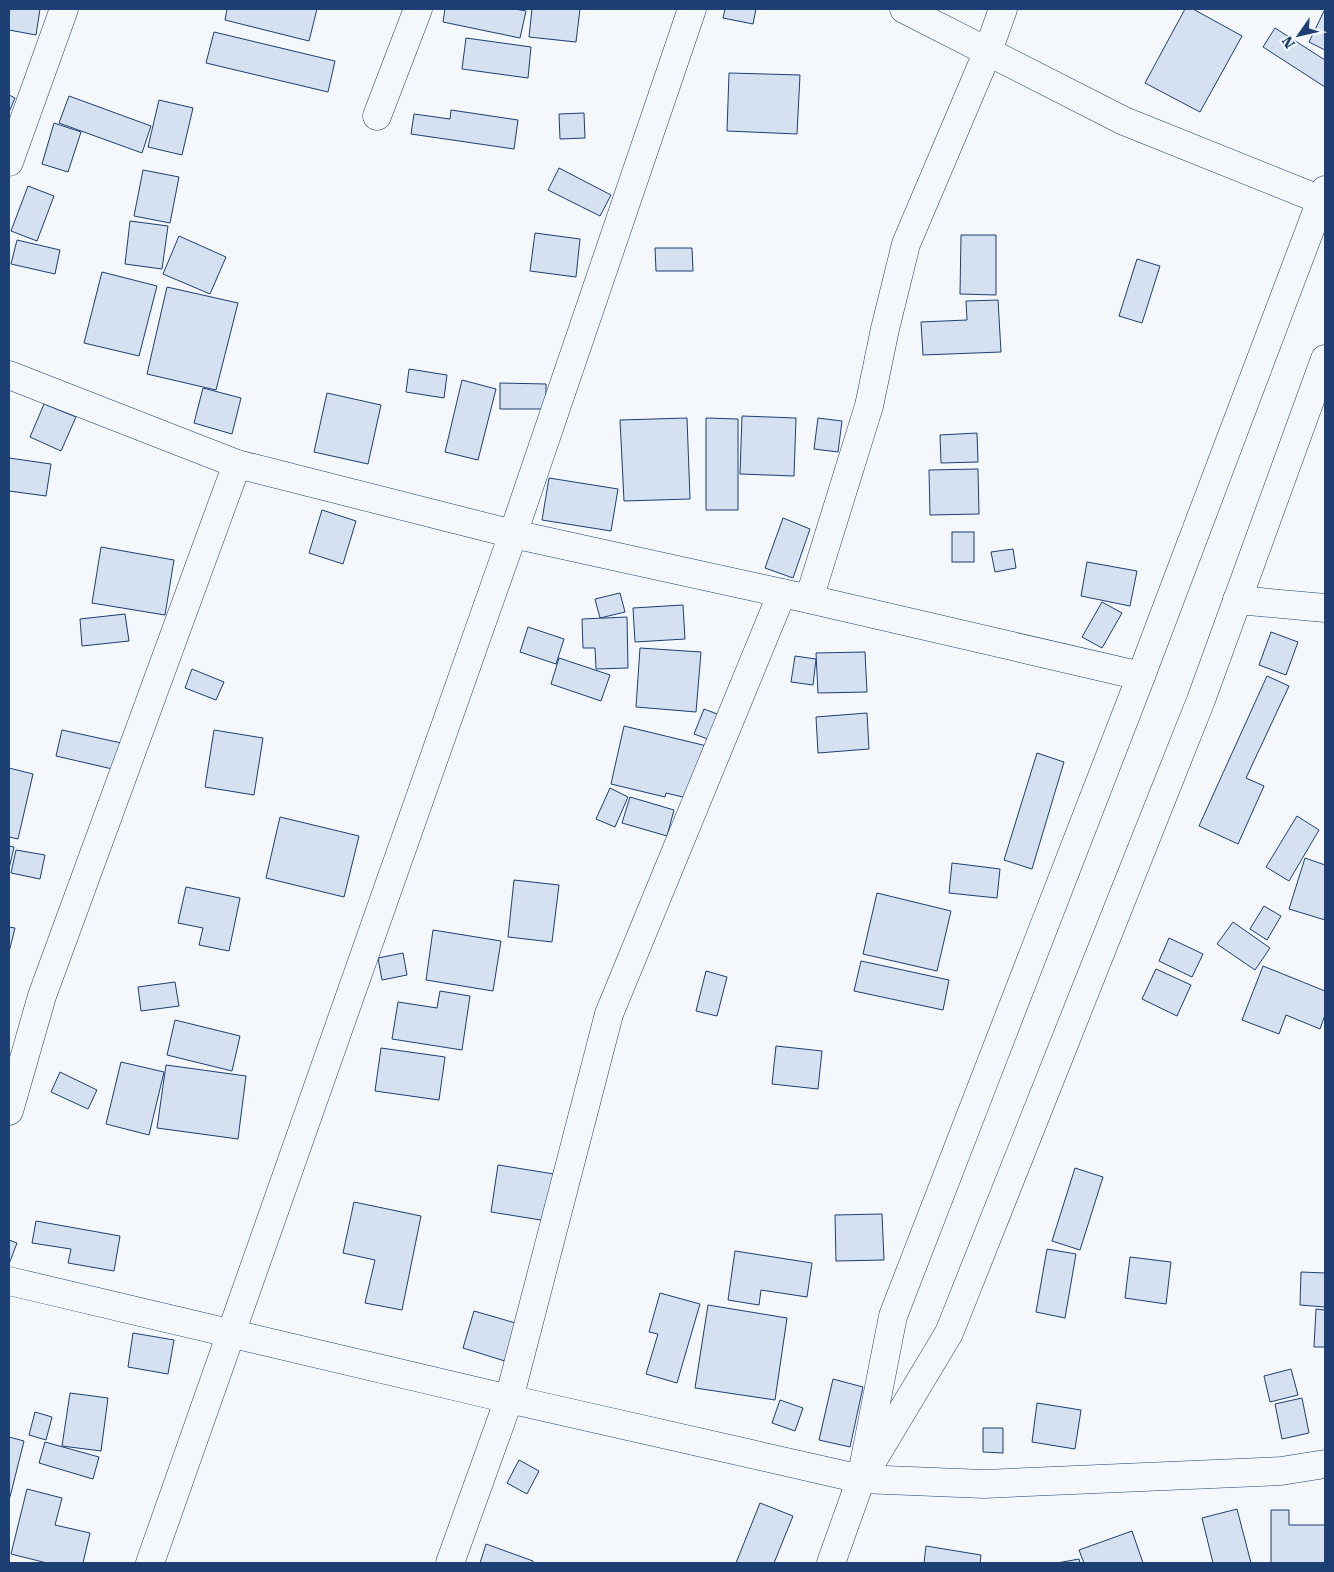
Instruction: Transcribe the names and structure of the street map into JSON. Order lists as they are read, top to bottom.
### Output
{
  "north": "bottom left"
}
